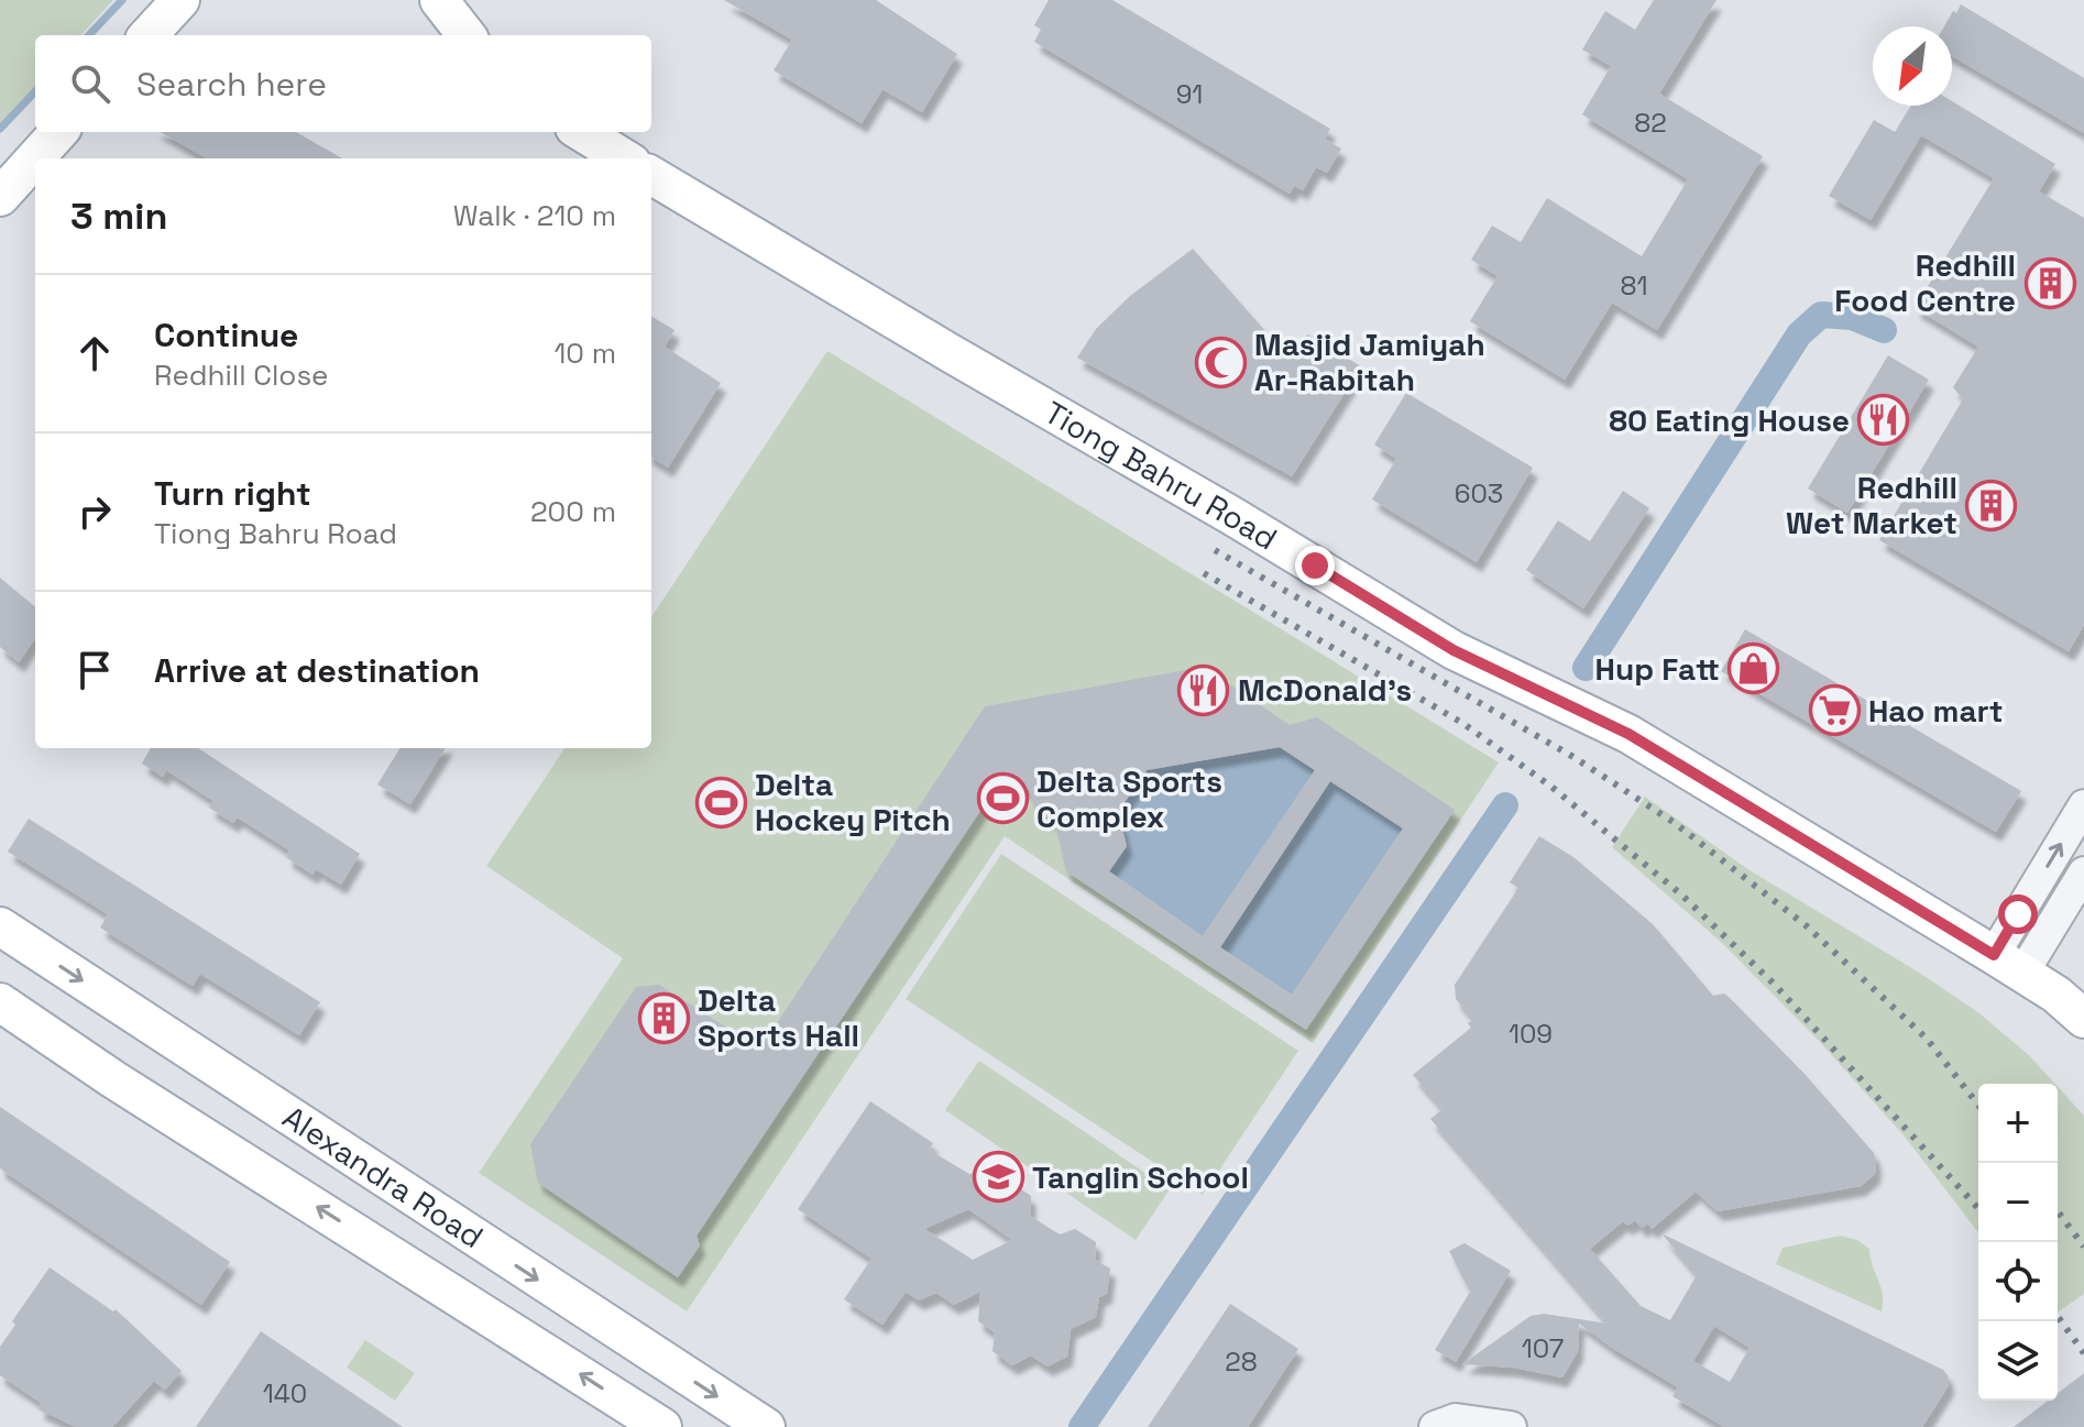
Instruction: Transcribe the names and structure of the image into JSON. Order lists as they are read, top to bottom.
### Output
{
  "streets": {
    "main road": ["Tiong Bahru Road", "Alexandra Road"]
  },
  "places": {
    "building": ["Redhill Food Centre", "Redhill Wet Market", "Delta Sports Hall"],
    "mosque": ["Masjid Jamiyah Ar-Rabitah"],
    "restaurant": ["80 Eating House", "McDonald's"],
    "shop": ["Hup Fatt"],
    "supermarket": ["Hao mart"],
    "sports": ["Delta Sports Complex", "Delta Hockey Pitch"],
    "school or university": ["Tanglin School"]
  },
  "house_numbers": [
    "91",
    "82",
    "81",
    "603",
    "109",
    "107",
    "28",
    "140"
  ],
  "north": "bottom left",
  "page": {
    "search": "Search here",
    "heading": ["3 min", "Walk · 210 m"],
    "list": [
      ["Continue", "Redhill Close", "10 m"],
      ["Turn right", "Tiong Bahru Road", "200 m"],
      "Arrive at destination"
    ],
    "map_buttons": ["+", "−"]
  }
}
